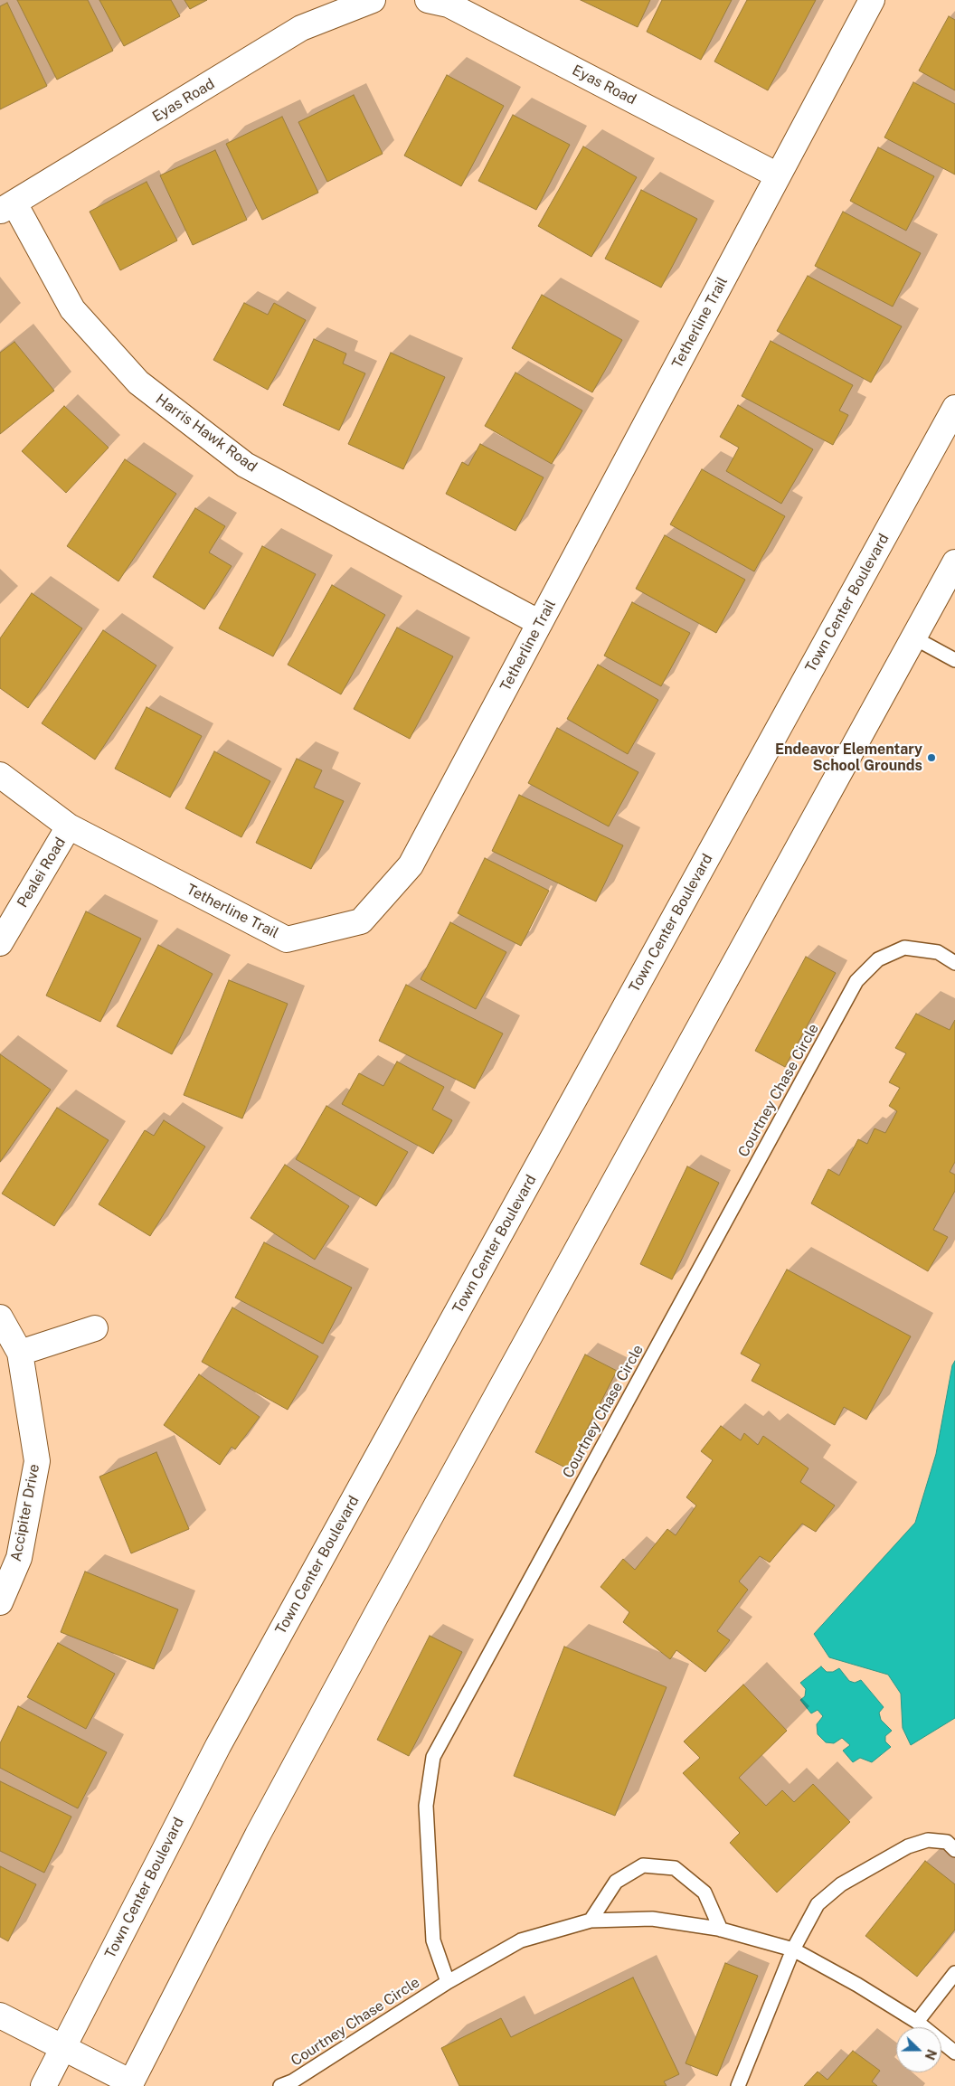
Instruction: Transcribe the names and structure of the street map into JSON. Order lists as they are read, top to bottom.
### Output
{
  "streets": {
    "street": [
      "Eyas Road",
      "Tetherline Trail",
      "Harris Hawk Road",
      "Town Center Boulevard",
      "Pealei Road",
      "Accipiter Drive"
    ],
    "lane": ["Courtney Chase Circle"]
  },
  "crossings": [
    ["Eyas Road", "Tetherline Trail"],
    ["Eyas Road", "Harris Hawk Road"],
    ["Tetherline Trail", "Harris Hawk Road"],
    ["Tetherline Trail", "Pealei Road"]
  ],
  "places": ["Endeavor Elementary School Grounds"],
  "north": "right"
}
